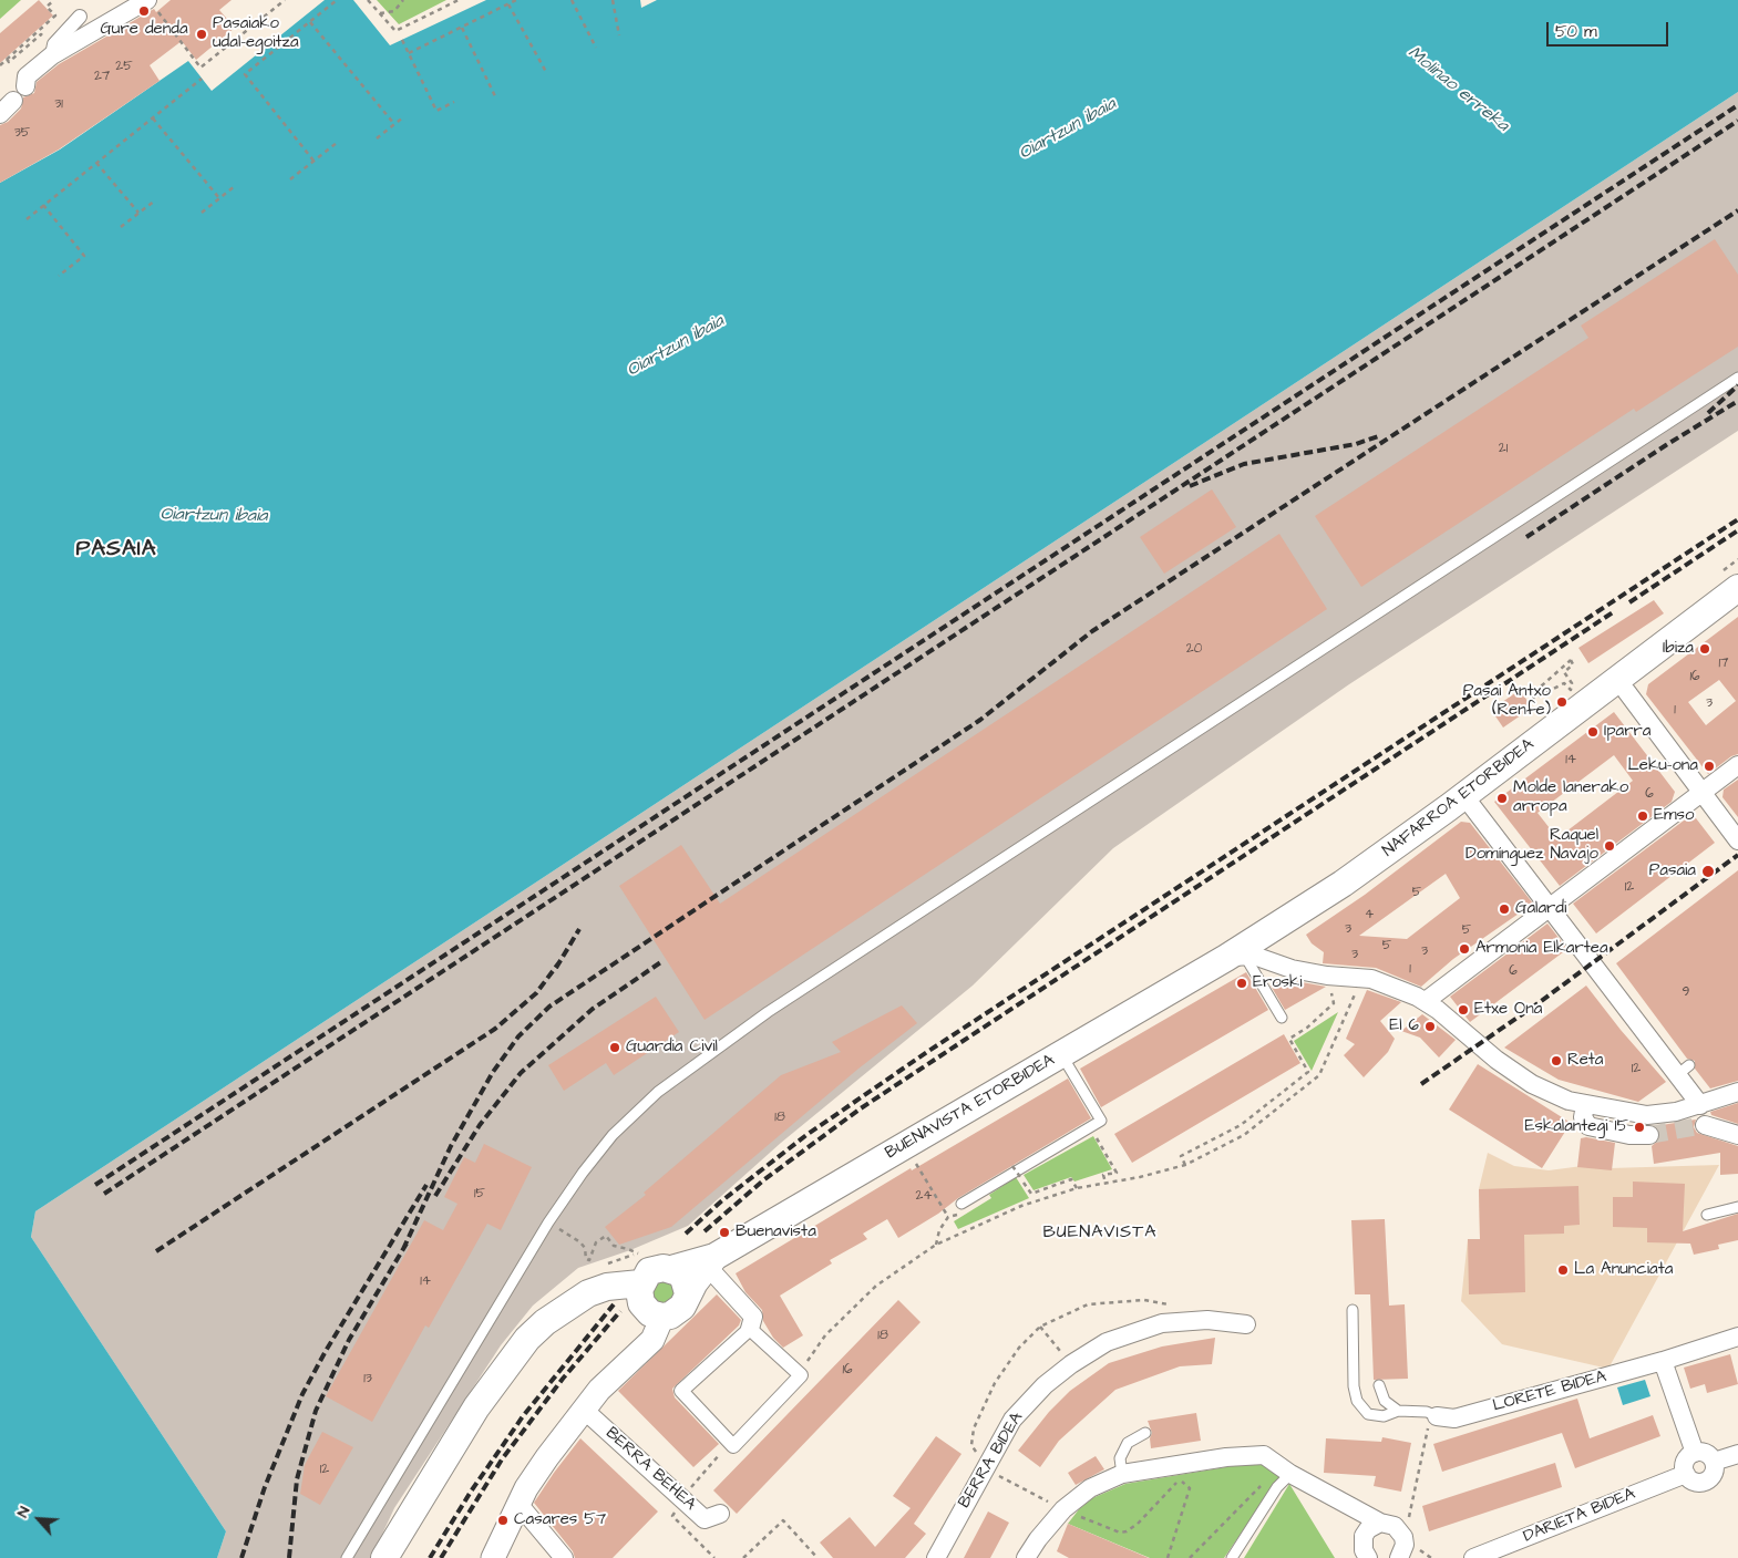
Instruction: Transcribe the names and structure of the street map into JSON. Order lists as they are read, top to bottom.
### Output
{
  "streets": {
    "main road": ["NAFARROA ETORBIDEA", "BUENAVISTA ETORBIDEA"],
    "street": [
      "LORETE BIDEA",
      "BERRA BIDEA",
      "BERRA BEHEA",
      "DARIETA BIDEA"
    ]
  },
  "crossings": [
    ["NAFARROA ETORBIDEA", "BUENAVISTA ETORBIDEA"]
  ],
  "districts": ["PASAIA", "BUENAVISTA"],
  "water": ["Molinao erreka", "Oiartzun ibaia"],
  "places": [
    "Gure denda",
    "Pasaiako udal-egoitza",
    "Ibiza",
    "Pasai Antxo (Renfe)",
    "Iparra",
    "Leku-ona",
    "Molde lanerako arropa",
    "Emso",
    "Raquel Domínguez Navajo",
    "Pasaia",
    "Galardi",
    "Armonia Elkartea",
    "Eroski",
    "Etxe Ona",
    "El 6",
    "Guardia Civil",
    "Reta",
    "Eskalantegi 15",
    "Buenavista",
    "La Anunciata",
    "Casares 57"
  ],
  "house_numbers": [
    "25",
    "27",
    "31",
    "35",
    "21",
    "20",
    "17",
    "16",
    "3",
    "1",
    "14",
    "6",
    "12",
    "5",
    "4",
    "3",
    "5",
    "5",
    "3",
    "3",
    "1",
    "6",
    "9",
    "12",
    "18",
    "15",
    "24",
    "14",
    "18",
    "16",
    "13",
    "12"
  ],
  "scale_bar": "50 m",
  "north": "top left"
}
